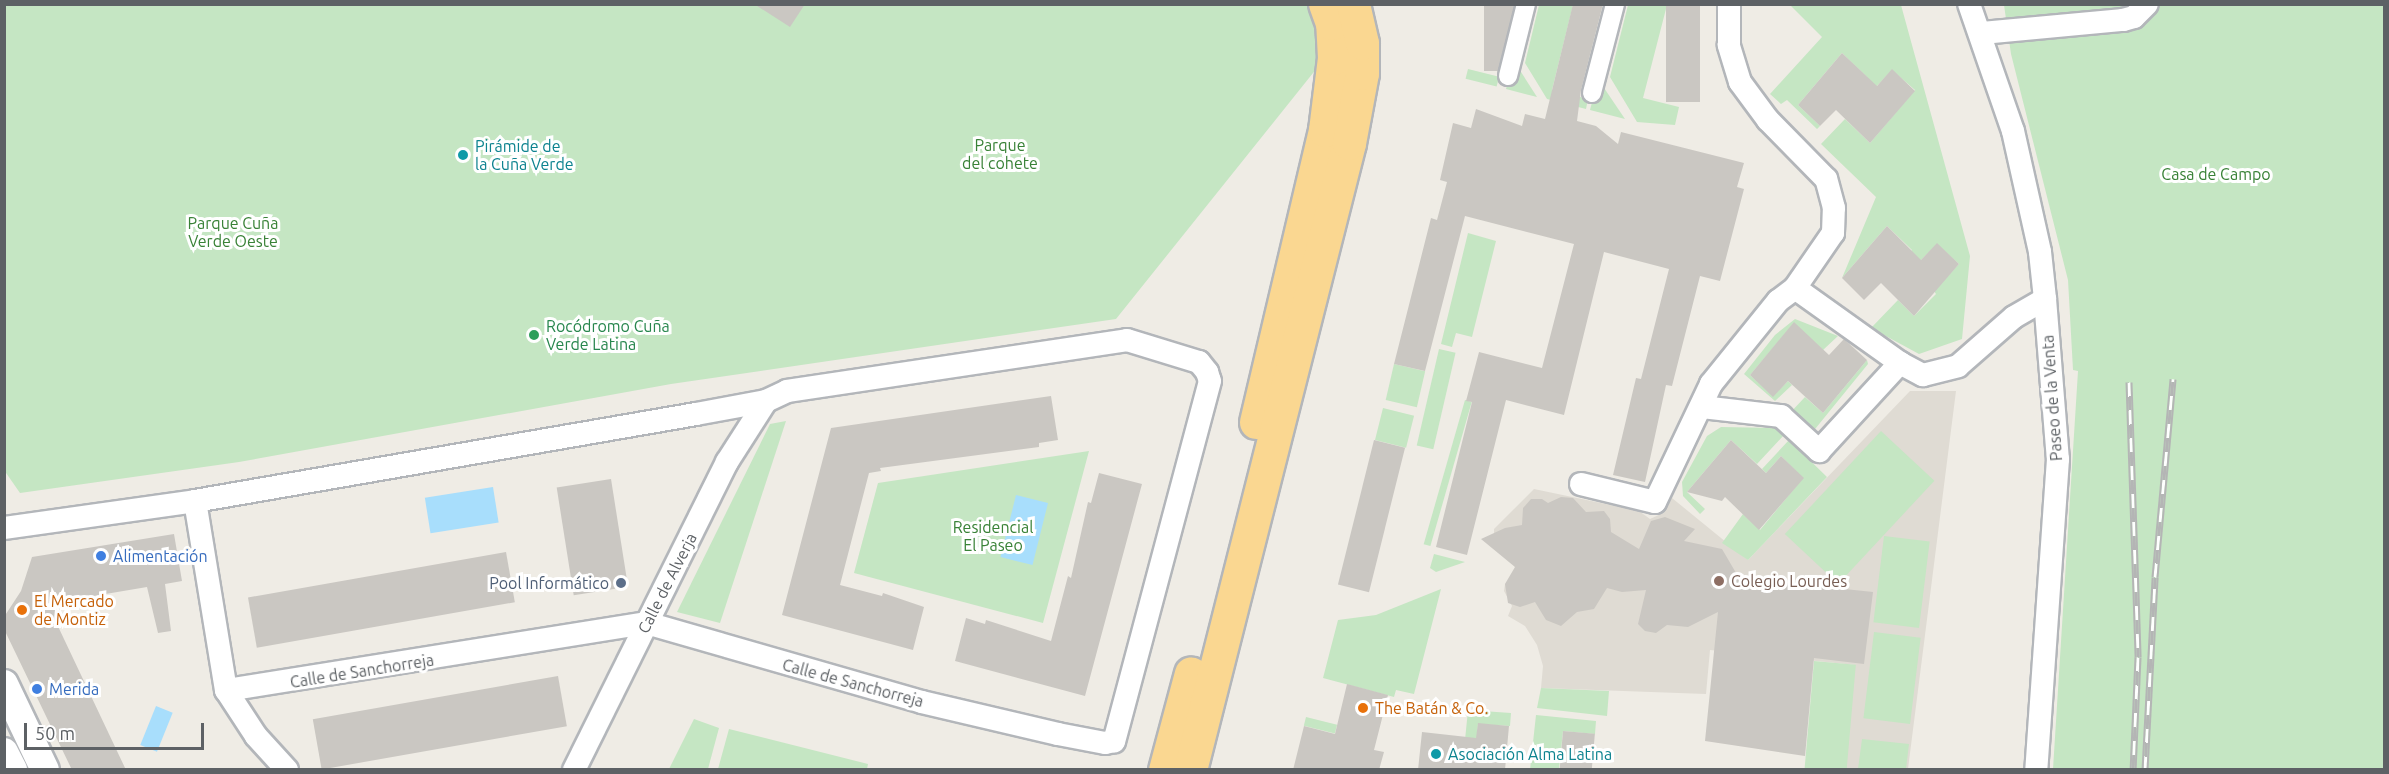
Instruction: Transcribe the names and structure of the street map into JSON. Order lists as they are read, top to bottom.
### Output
{
  "streets": {
    "street": ["Paseo de la Venta", "Calle de Alverja", "Calle de Sanchorreja"]
  },
  "crossings": [
    ["Calle de Alverja", "Calle de Sanchorreja"]
  ],
  "parks": [
    "Parque del cohete",
    "Casa de Campo",
    "Parque Cuña Verde Oeste",
    "Residencial El Paseo"
  ],
  "places": [
    "Pirámide de la Cuña Verde",
    "Rocódromo Cuña Verde Latina",
    "Alimentación",
    "Colegio Lourdes",
    "Pool Informático",
    "El Mercado de Montiz",
    "Merida",
    "The Batán & Co.",
    "Asociación Alma Latina"
  ],
  "scale_bar": "50 m"
}
